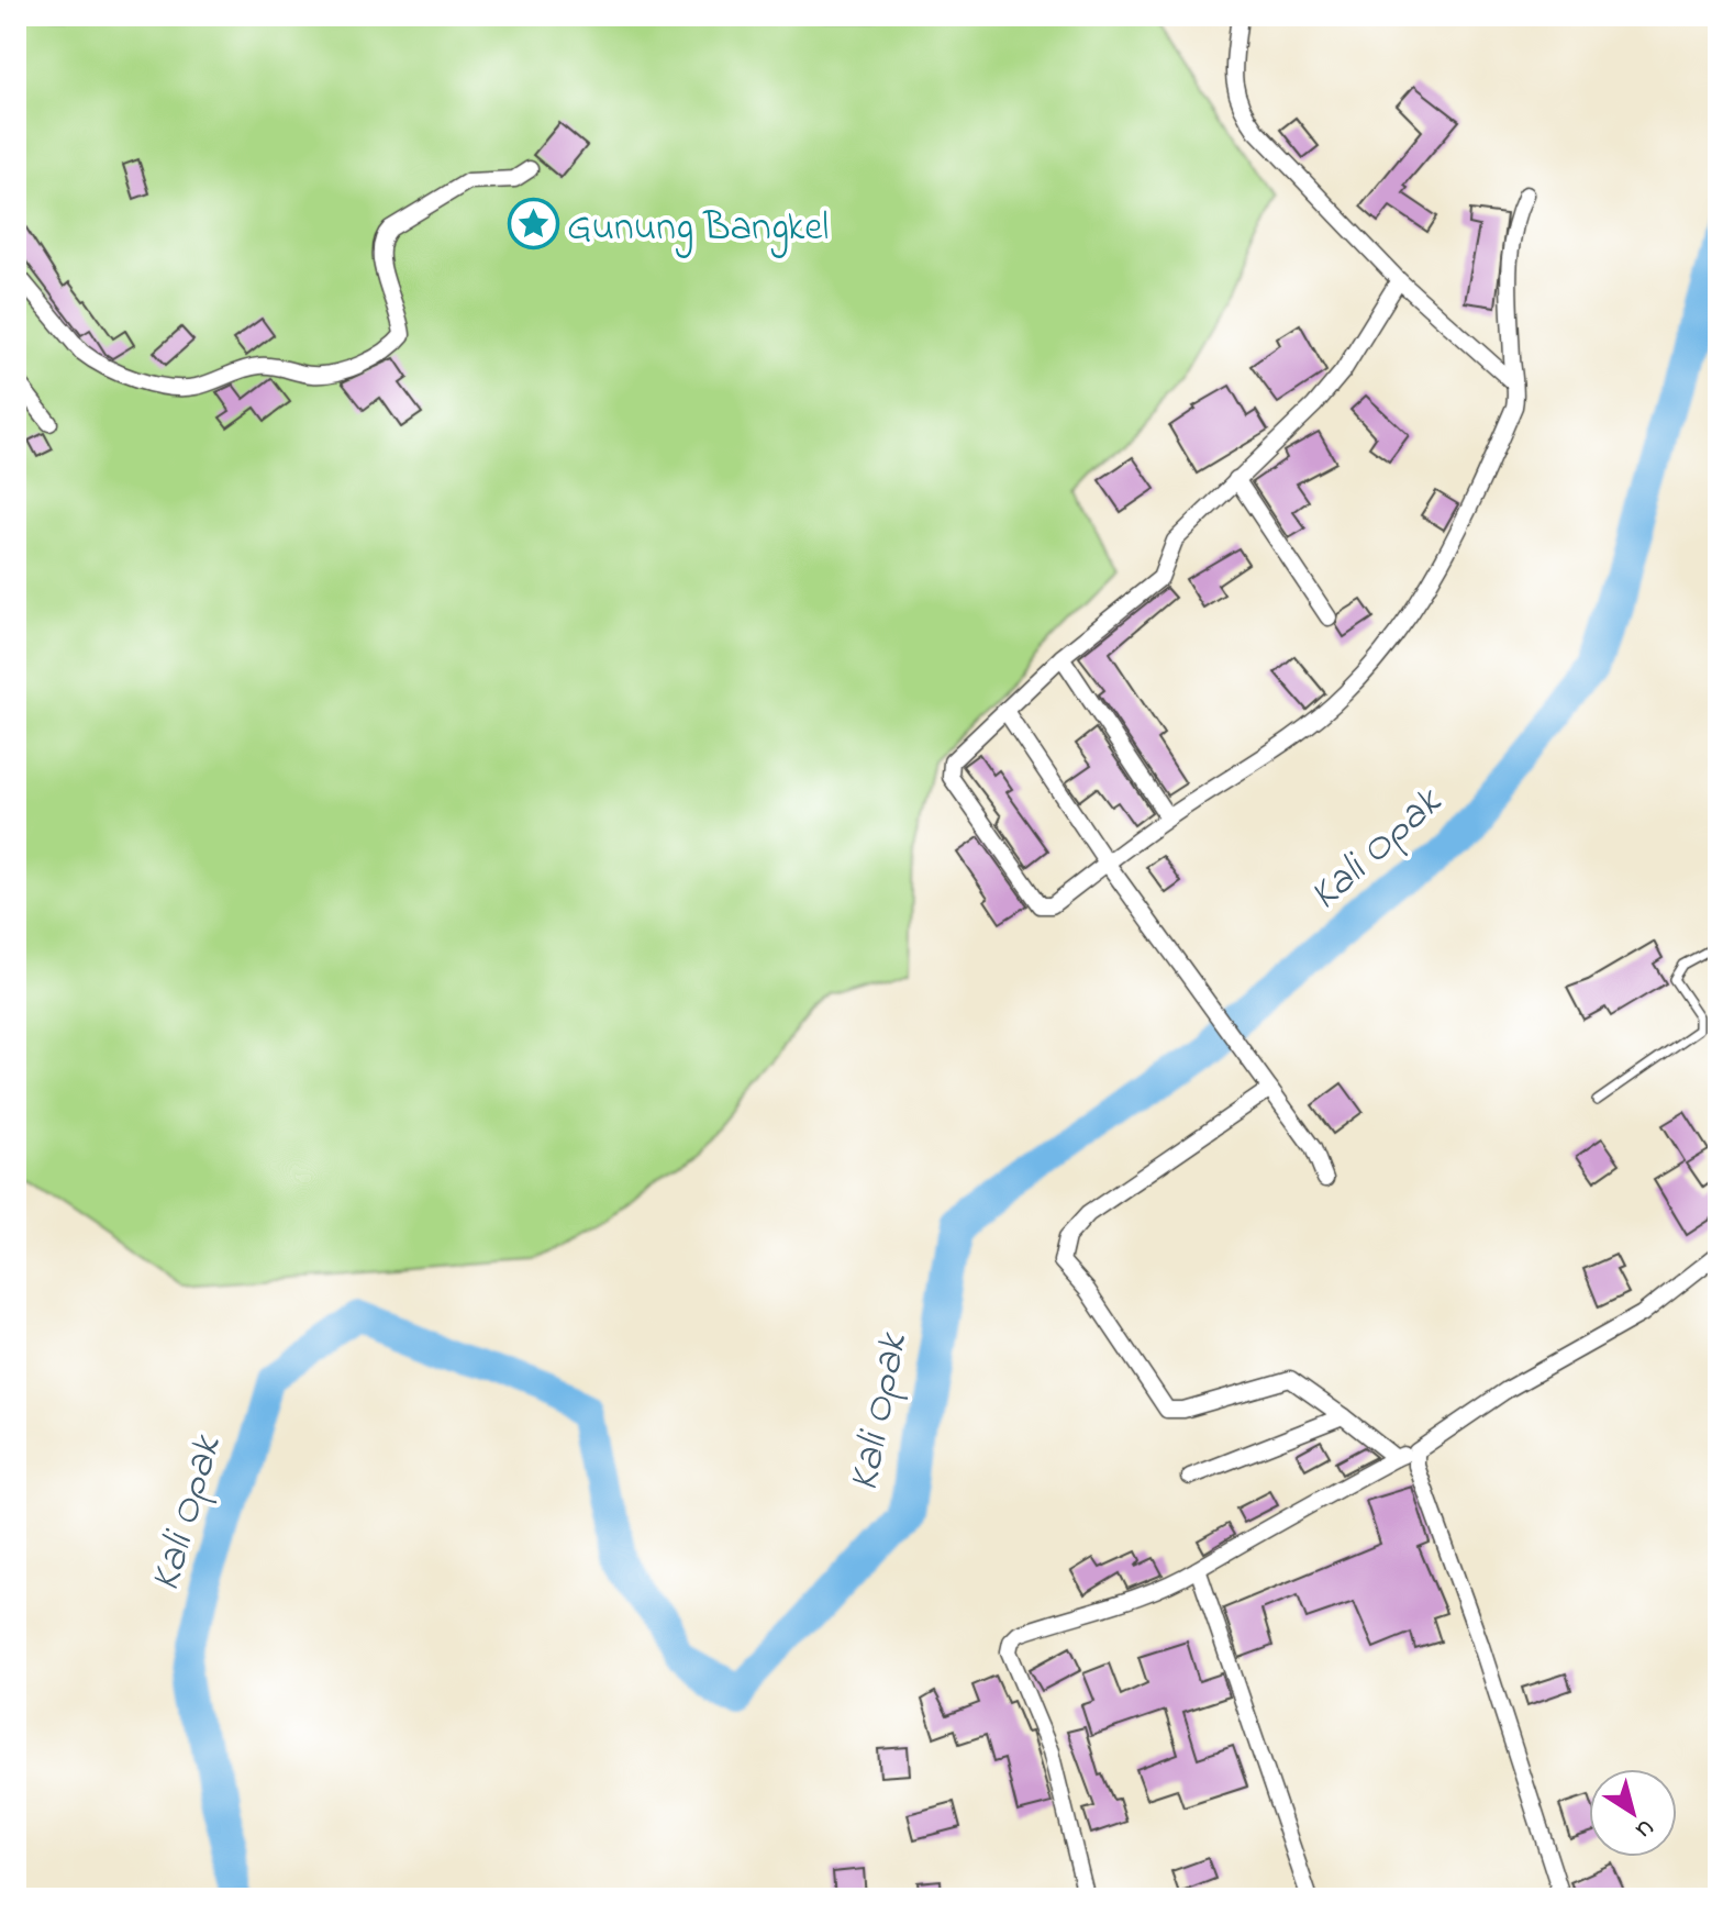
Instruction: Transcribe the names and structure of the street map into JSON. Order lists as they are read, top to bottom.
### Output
{
  "water": ["Kali Opak"],
  "places": {
    "place": ["Gunung Bangkel"]
  },
  "north": "bottom right"
}
